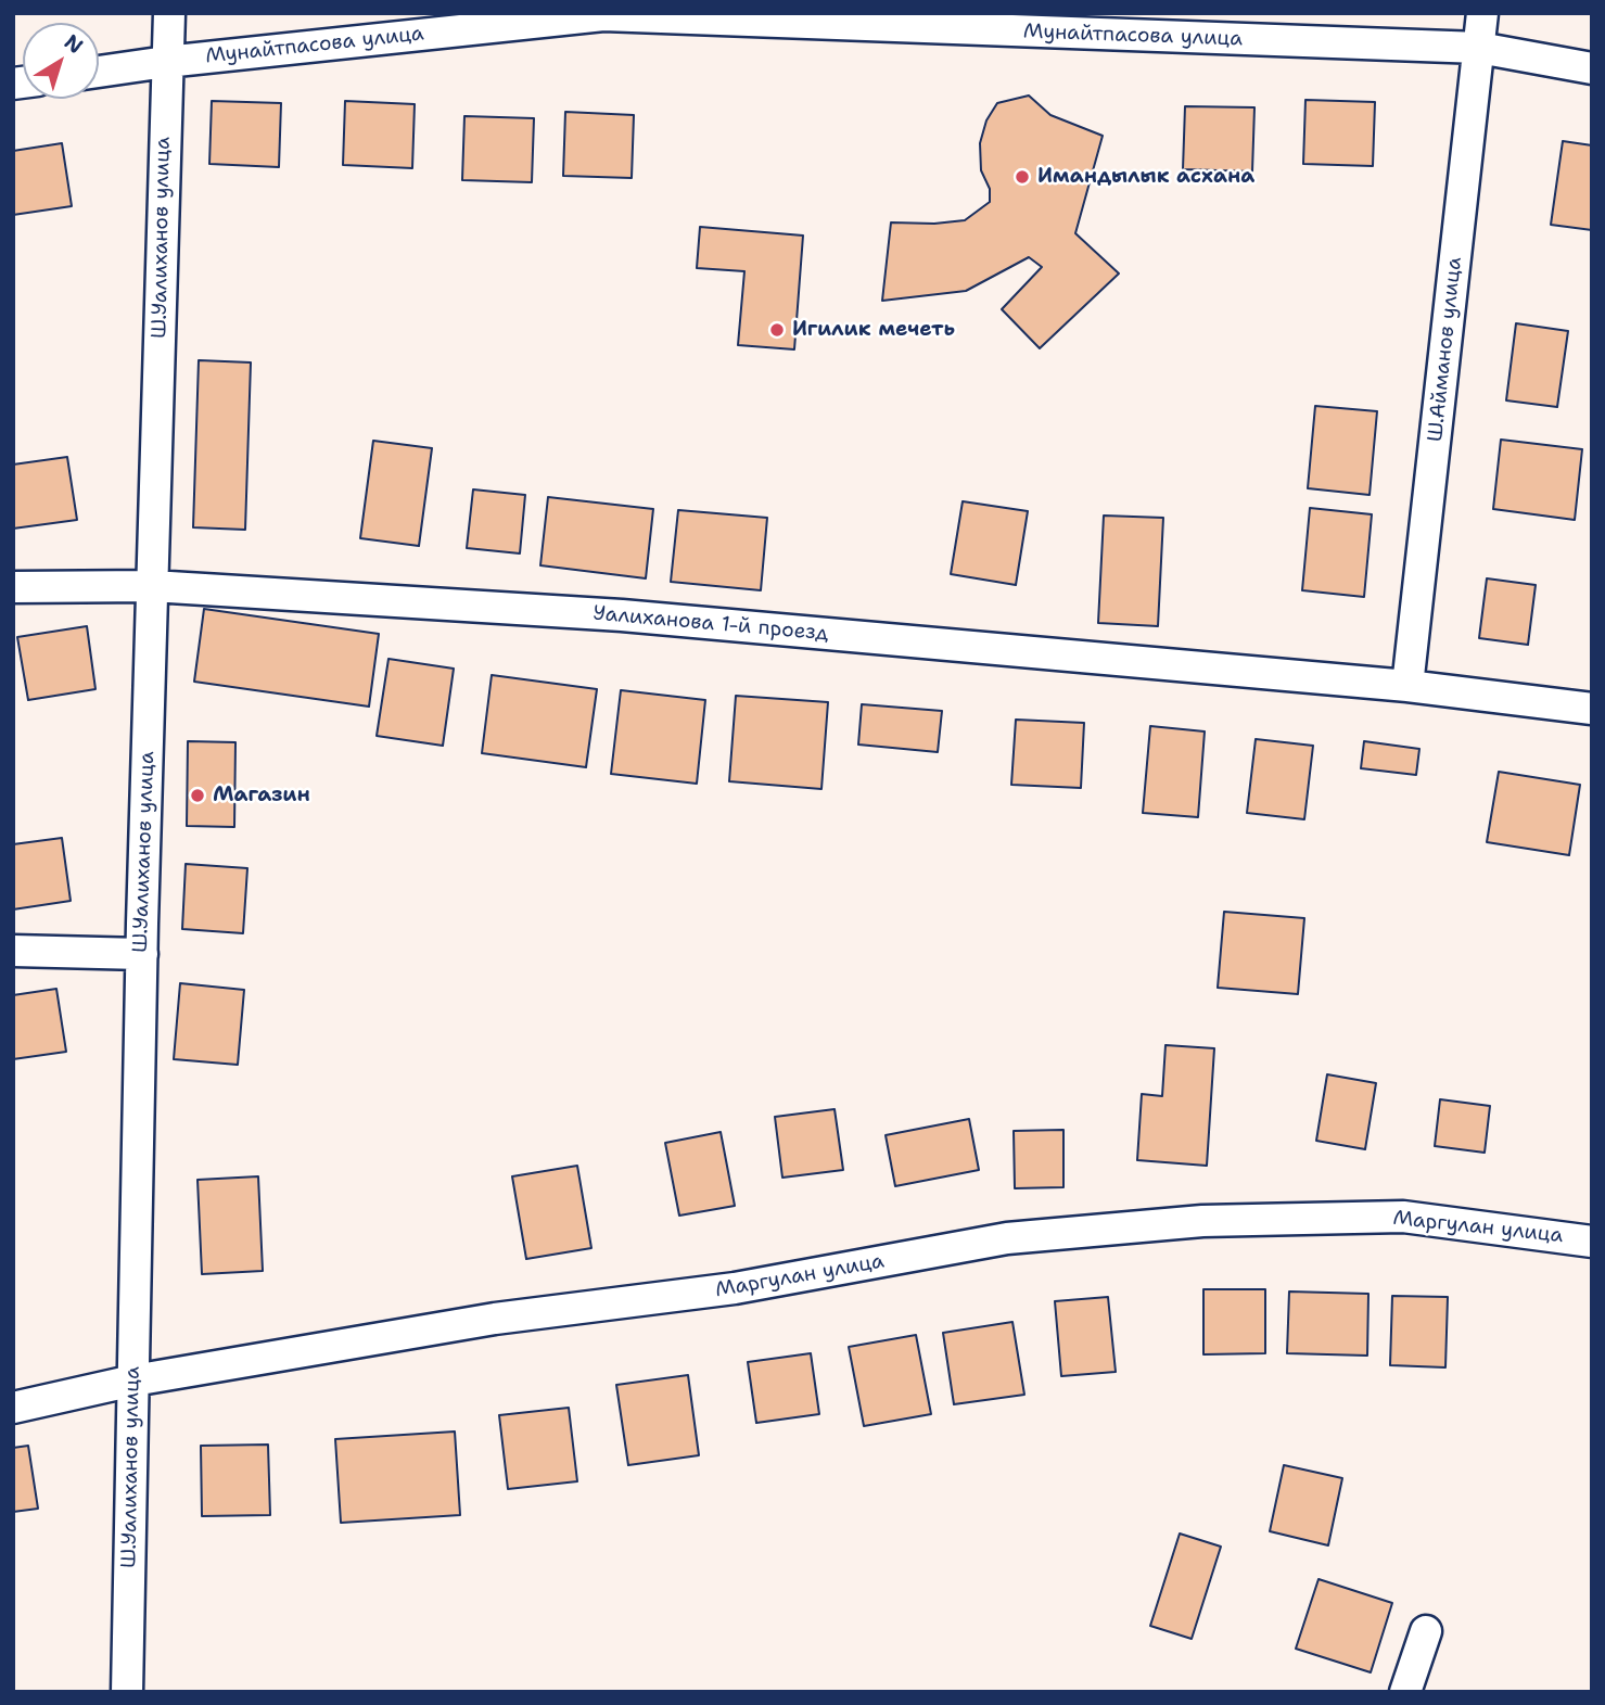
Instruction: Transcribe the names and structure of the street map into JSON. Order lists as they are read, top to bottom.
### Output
{
  "streets": {
    "street": [
      "Мунайтпасова улица",
      "Ш.Уалиханов улица",
      "Ш.Айманов улица",
      "Уалиханова 1-й проезд",
      "Маргулан улица"
    ]
  },
  "crossings": [
    ["Мунайтпасова улица", "Ш.Уалиханов улица"],
    ["Мунайтпасова улица", "Ш.Айманов улица"],
    ["Ш.Уалиханов улица", "Уалиханова 1-й проезд"],
    ["Ш.Уалиханов улица", "Маргулан улица"],
    ["Ш.Айманов улица", "Уалиханова 1-й проезд"]
  ],
  "places": ["Имандылык асхана", "Игилик мечеть", "Магазин"],
  "north": "top right"
}
